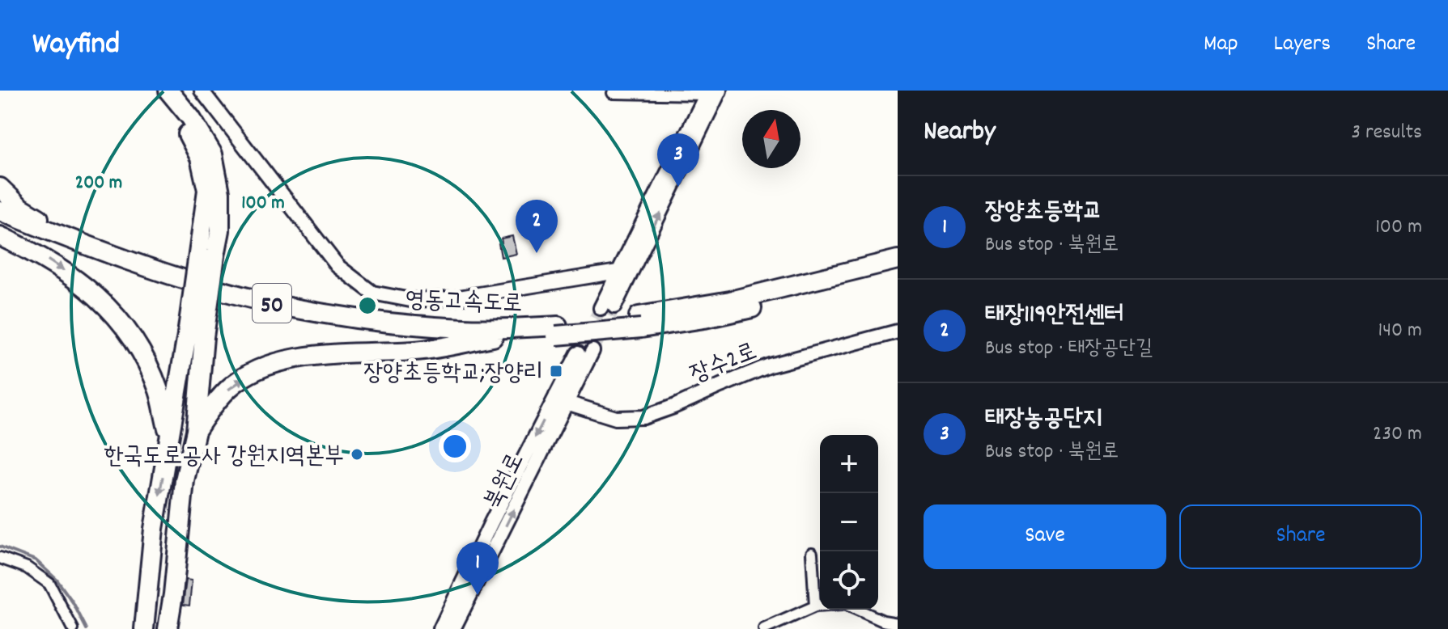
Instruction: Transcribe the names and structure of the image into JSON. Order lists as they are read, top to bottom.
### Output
{
  "streets": {
    "highway": ["영동고속도로", "50"],
    "street": ["장수2로", "북원로"]
  },
  "crossings": [
    ["장수2로", "북원로"]
  ],
  "places": {
    "transit": ["장양초등학교;장양리"],
    "other": ["한국도로공사 강원지역본부"]
  },
  "north": "top",
  "page": {
    "header": "Wayfind",
    "nav": ["Map", "Layers", "Share"],
    "heading": ["Nearby", "3 results"],
    "pins": ["3", "2", "1"],
    "list": [
      {
        "mark": "1",
        "name": "장양초등학교",
        "note": "Bus stop · 북원로",
        "value": "100 m"
      },
      {
        "mark": "2",
        "name": "태장119안전센터",
        "note": "Bus stop · 태장공단길",
        "value": "140 m"
      },
      {
        "mark": "3",
        "name": "태장농공단지",
        "note": "Bus stop · 북원로",
        "value": "230 m"
      }
    ],
    "map_buttons": ["+", "−"],
    "buttons": ["Save", "Share"]
  },
  "rings": ["200 m", "100 m"]
}
